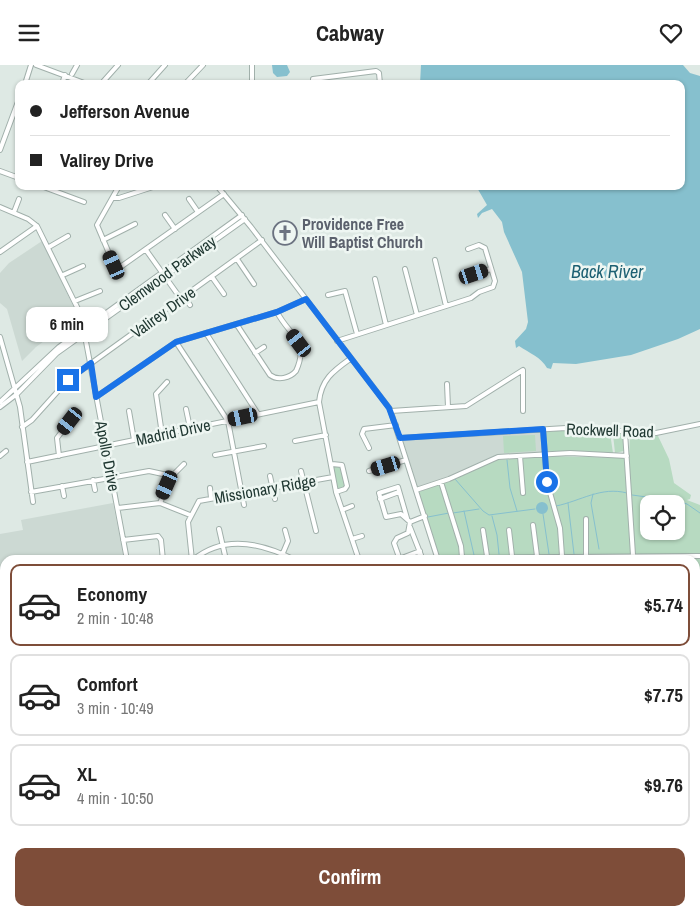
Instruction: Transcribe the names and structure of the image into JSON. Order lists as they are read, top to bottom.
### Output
{
  "streets": {
    "street": [
      "Clemwood Parkway",
      "Valirey Drive",
      "Rockwell Road",
      "Madrid Drive",
      "Apollo Drive",
      "Missionary Ridge"
    ]
  },
  "crossings": [
    ["Clemwood Parkway", "Apollo Drive"],
    ["Valirey Drive", "Apollo Drive"],
    ["Madrid Drive", "Apollo Drive"]
  ],
  "water": ["Back River"],
  "places": {
    "church": ["Providence Free Will Baptist Church"]
  },
  "page": {
    "header": "Cabway",
    "banner": ["Jefferson Avenue", "Valirey Drive"],
    "bubble": "6 min",
    "list": [
      {
        "name": "Economy",
        "note": "2 min · 10:48",
        "value": "$5.74"
      },
      {
        "name": "Comfort",
        "note": "3 min · 10:49",
        "value": "$7.75"
      },
      {
        "name": "XL",
        "note": "4 min · 10:50",
        "value": "$9.76"
      }
    ],
    "buttons": "Confirm"
  }
}
